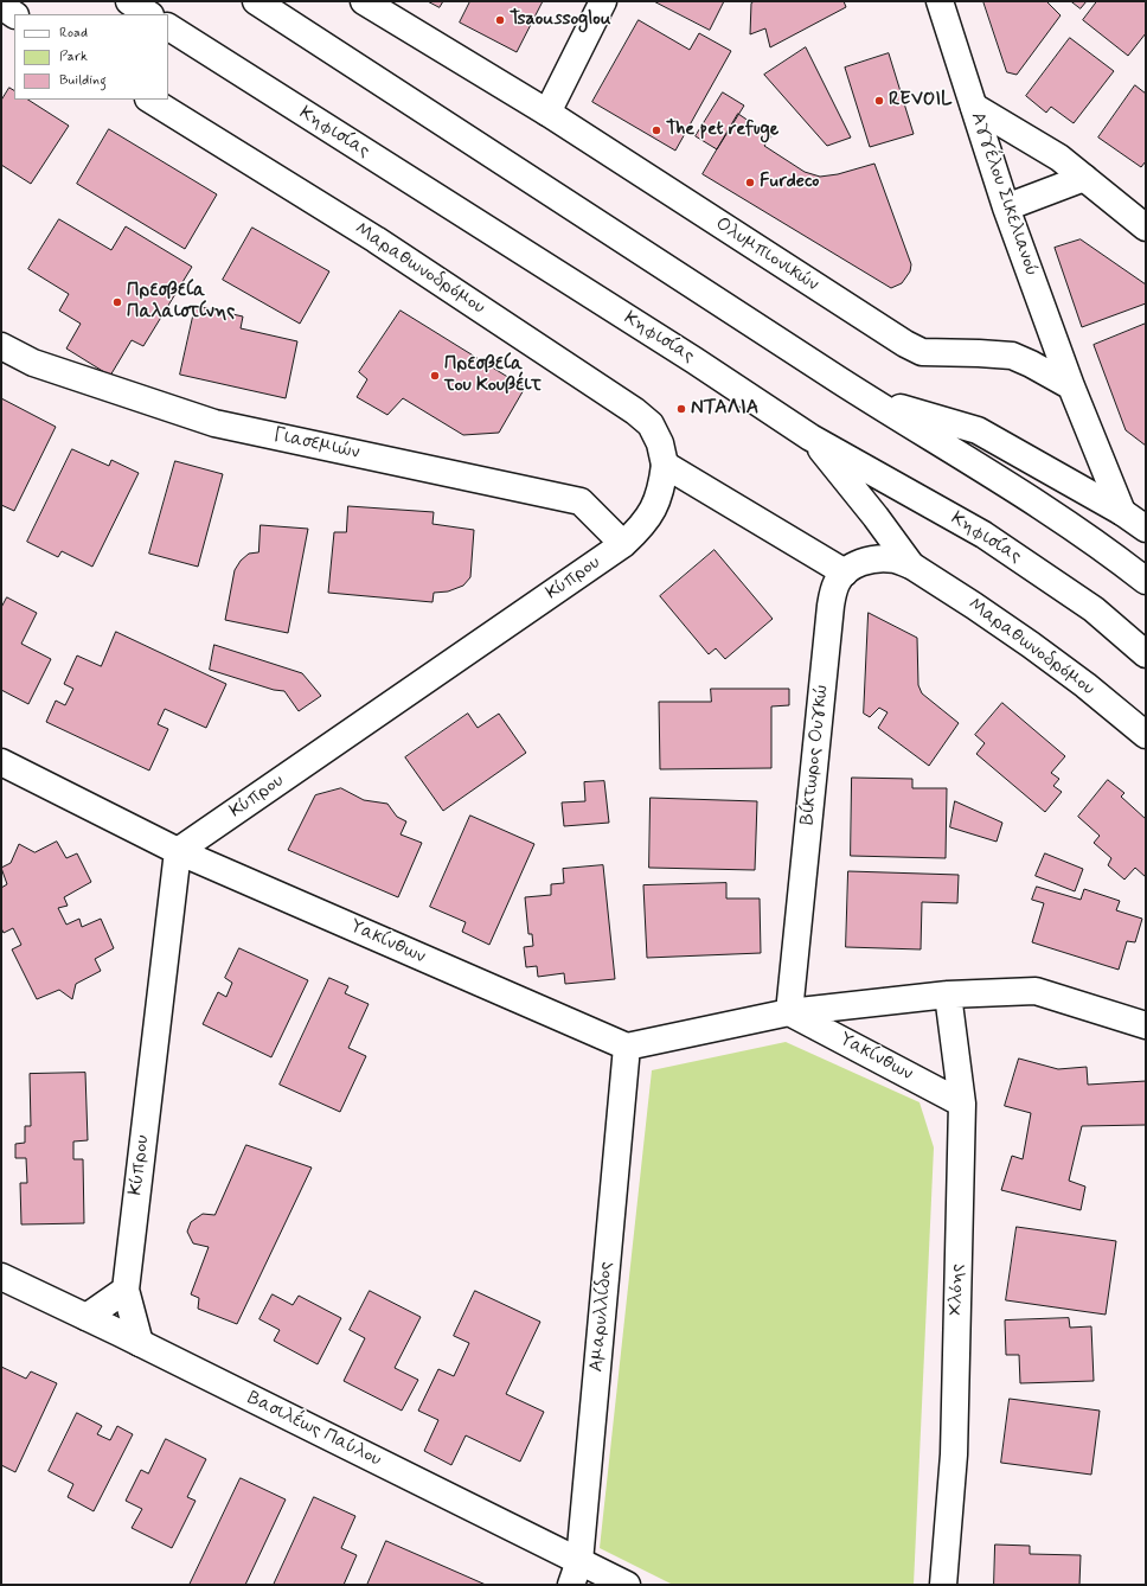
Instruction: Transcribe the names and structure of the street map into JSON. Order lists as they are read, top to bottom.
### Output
{
  "streets": {
    "street": [
      "Κηφισίας",
      "Αγγέλου Σικελιανού",
      "Ολυμπιονικών",
      "Μαραθωνοδρόμου",
      "Γιασεμιών",
      "Κύπρου",
      "Βίκτωρος Ουγκώ",
      "Υακίνθων",
      "Χλόης",
      "Αμαρυλλίδος",
      "Βασιλέως Παύλου"
    ]
  },
  "crossings": [
    ["Αγγέλου Σικελιανού", "Ολυμπιονικών"],
    ["Μαραθωνοδρόμου", "Κύπρου"],
    ["Γιασεμιών", "Κύπρου"],
    ["Κύπρου", "Υακίνθων"],
    ["Κύπρου", "Βασιλέως Παύλου"],
    ["Βίκτωρος Ουγκώ", "Υακίνθων"],
    ["Υακίνθων", "Χλόης"],
    ["Υακίνθων", "Αμαρυλλίδος"],
    ["Αμαρυλλίδος", "Βασιλέως Παύλου"]
  ],
  "places": [
    "Tsaoussoglou",
    "REVOIL",
    "The pet refuge",
    "Furdeco",
    "Πρεσβεία Παλαιστίνης",
    "Πρεσβεία του Κουβέιτ",
    "ΝΤΑΛΙΑ"
  ],
  "legend": ["Road", "Park", "Building"]
}
